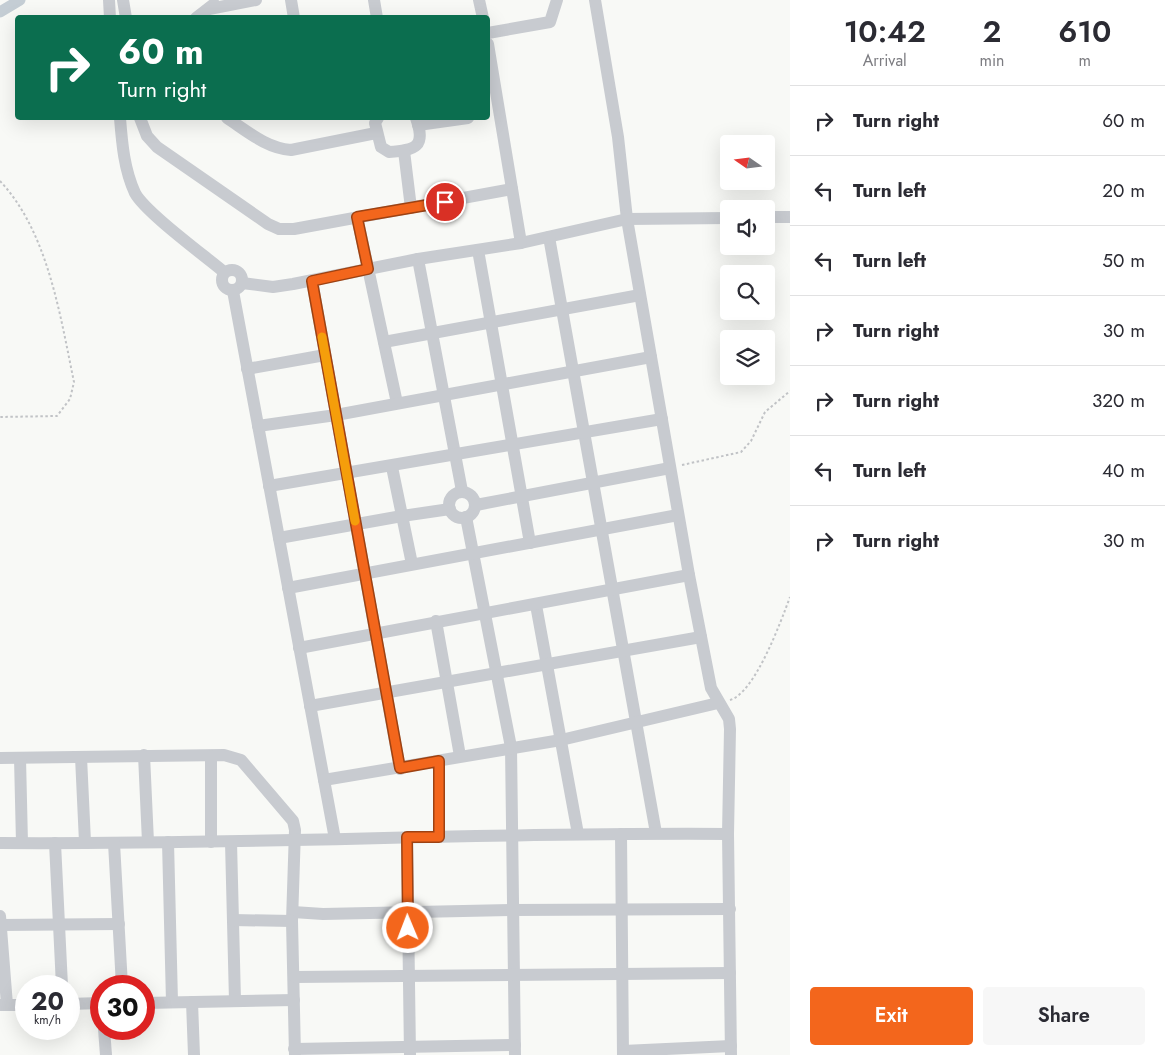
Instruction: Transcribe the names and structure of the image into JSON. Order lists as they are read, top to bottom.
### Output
{
  "north": "left",
  "page": {
    "eta": [
      "10:42",
      "Arrival",
      "2",
      "min",
      "610",
      "m"
    ],
    "turn": ["60 m", "Turn right"],
    "list": [
      {
        "name": "Turn right",
        "value": "60 m"
      },
      {
        "name": "Turn left",
        "value": "20 m"
      },
      {
        "name": "Turn left",
        "value": "50 m"
      },
      {
        "name": "Turn right",
        "value": "30 m"
      },
      {
        "name": "Turn right",
        "value": "320 m"
      },
      {
        "name": "Turn left",
        "value": "40 m"
      },
      {
        "name": "Turn right",
        "value": "30 m"
      }
    ],
    "speed": "20 km/h",
    "limit": "30",
    "buttons": ["Exit", "Share"]
  }
}
